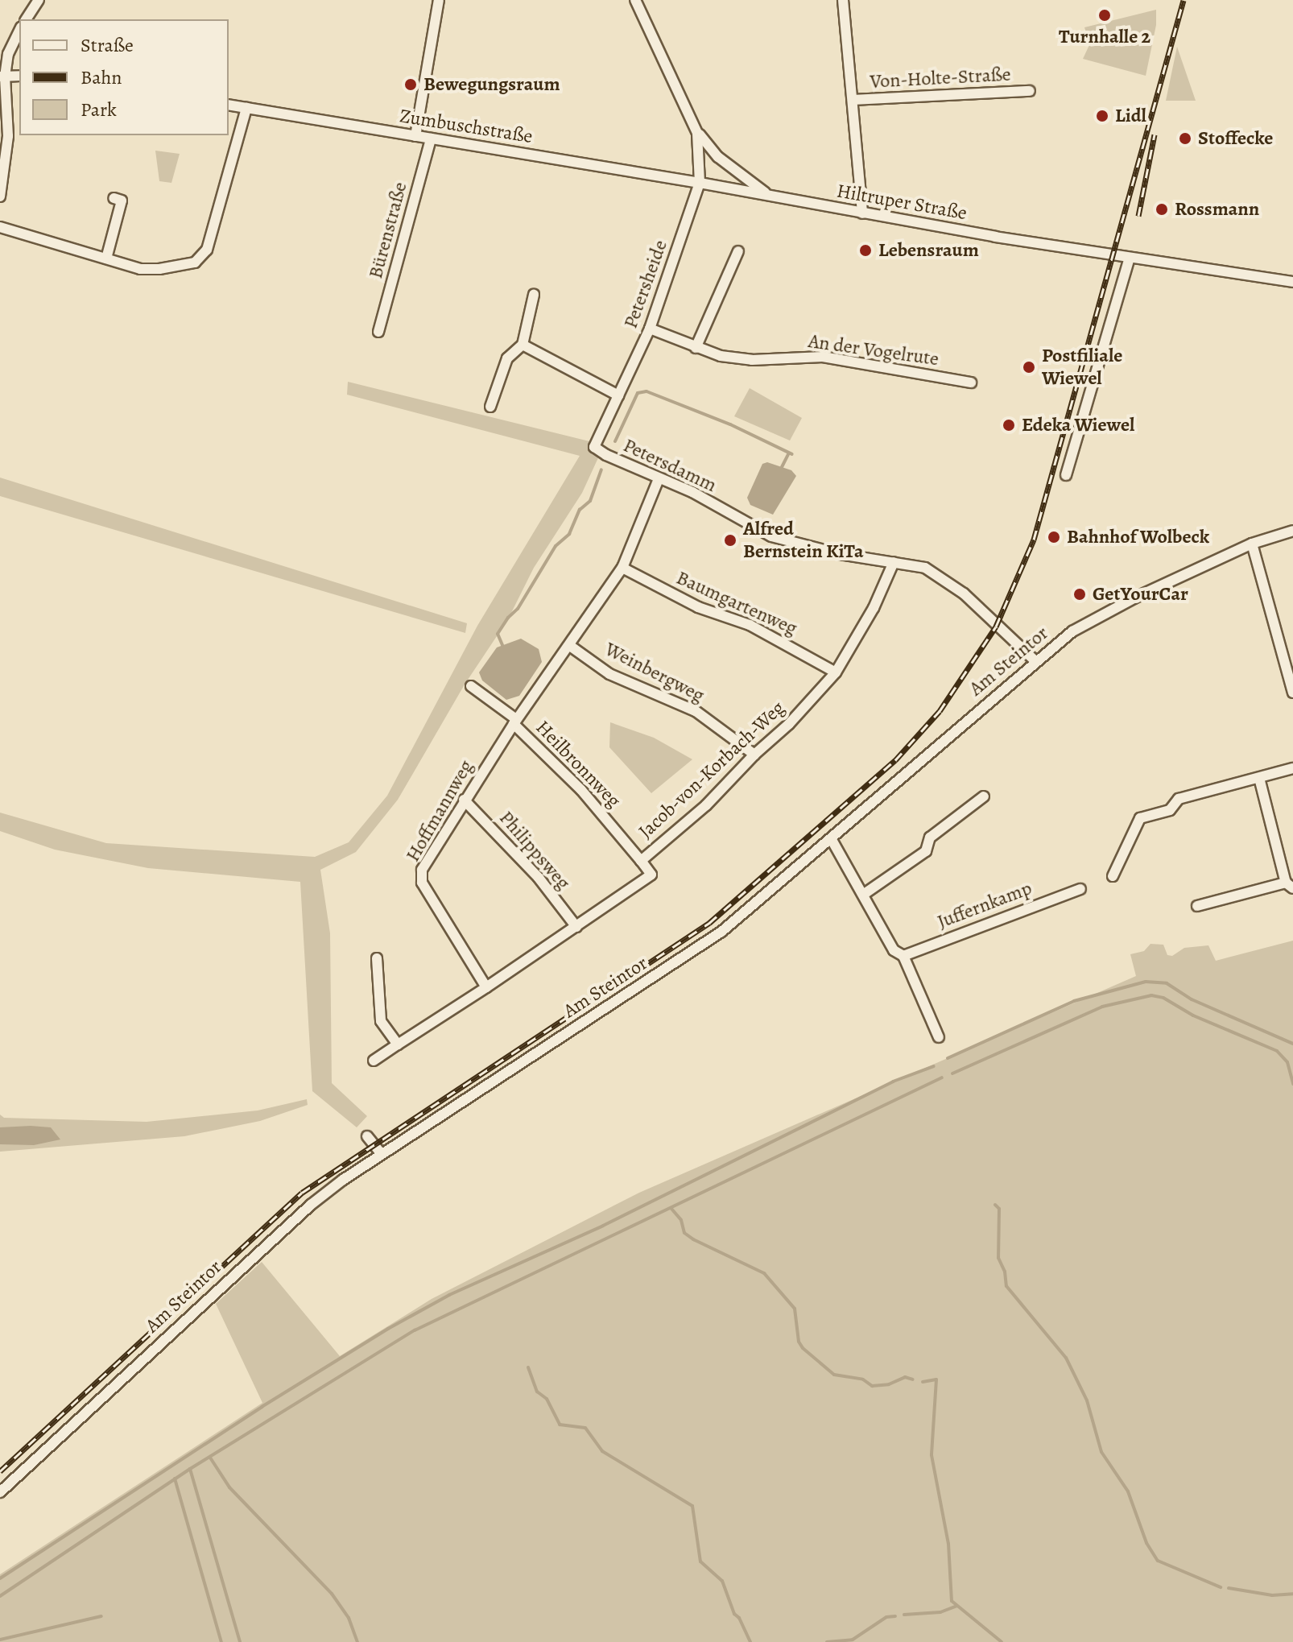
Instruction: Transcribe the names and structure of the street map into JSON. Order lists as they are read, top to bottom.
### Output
{
  "streets": {
    "street": [
      "Von-Holte-Straße",
      "Zumbuschstraße",
      "Hiltruper Straße",
      "Bürenstraße",
      "Petersheide",
      "An der Vogelrute",
      "Petersdamm",
      "Baumgartenweg",
      "Am Steintor",
      "Weinbergweg",
      "Heilbronnweg",
      "Jacob-von-Korbach-Weg",
      "Hoffmannweg",
      "Philippsweg",
      "Juffernkamp"
    ]
  },
  "crossings": [
    ["Von-Holte-Straße", "Hiltruper Straße"],
    ["Zumbuschstraße", "Hiltruper Straße"],
    ["Zumbuschstraße", "Bürenstraße"],
    ["Zumbuschstraße", "Petersheide"],
    ["Hiltruper Straße", "Petersheide"],
    ["Petersheide", "An der Vogelrute"],
    ["Petersheide", "Petersdamm"],
    ["Petersdamm", "Am Steintor"],
    ["Petersdamm", "Jacob-von-Korbach-Weg"],
    ["Petersdamm", "Hoffmannweg"],
    ["Baumgartenweg", "Jacob-von-Korbach-Weg"],
    ["Baumgartenweg", "Hoffmannweg"],
    ["Weinbergweg", "Jacob-von-Korbach-Weg"],
    ["Weinbergweg", "Hoffmannweg"],
    ["Heilbronnweg", "Jacob-von-Korbach-Weg"],
    ["Heilbronnweg", "Hoffmannweg"],
    ["Jacob-von-Korbach-Weg", "Hoffmannweg"],
    ["Jacob-von-Korbach-Weg", "Philippsweg"],
    ["Hoffmannweg", "Philippsweg"]
  ],
  "places": [
    "Turnhalle 2",
    "Bewegungsraum",
    "Lidl",
    "Stoffecke",
    "Rossmann",
    "Lebensraum",
    "Postfiliale Wiewel",
    "Edeka Wiewel",
    "Bahnhof Wolbeck",
    "Alfred Bernstein KiTa",
    "GetYourCar"
  ],
  "legend": ["Straße", "Bahn", "Park"]
}
